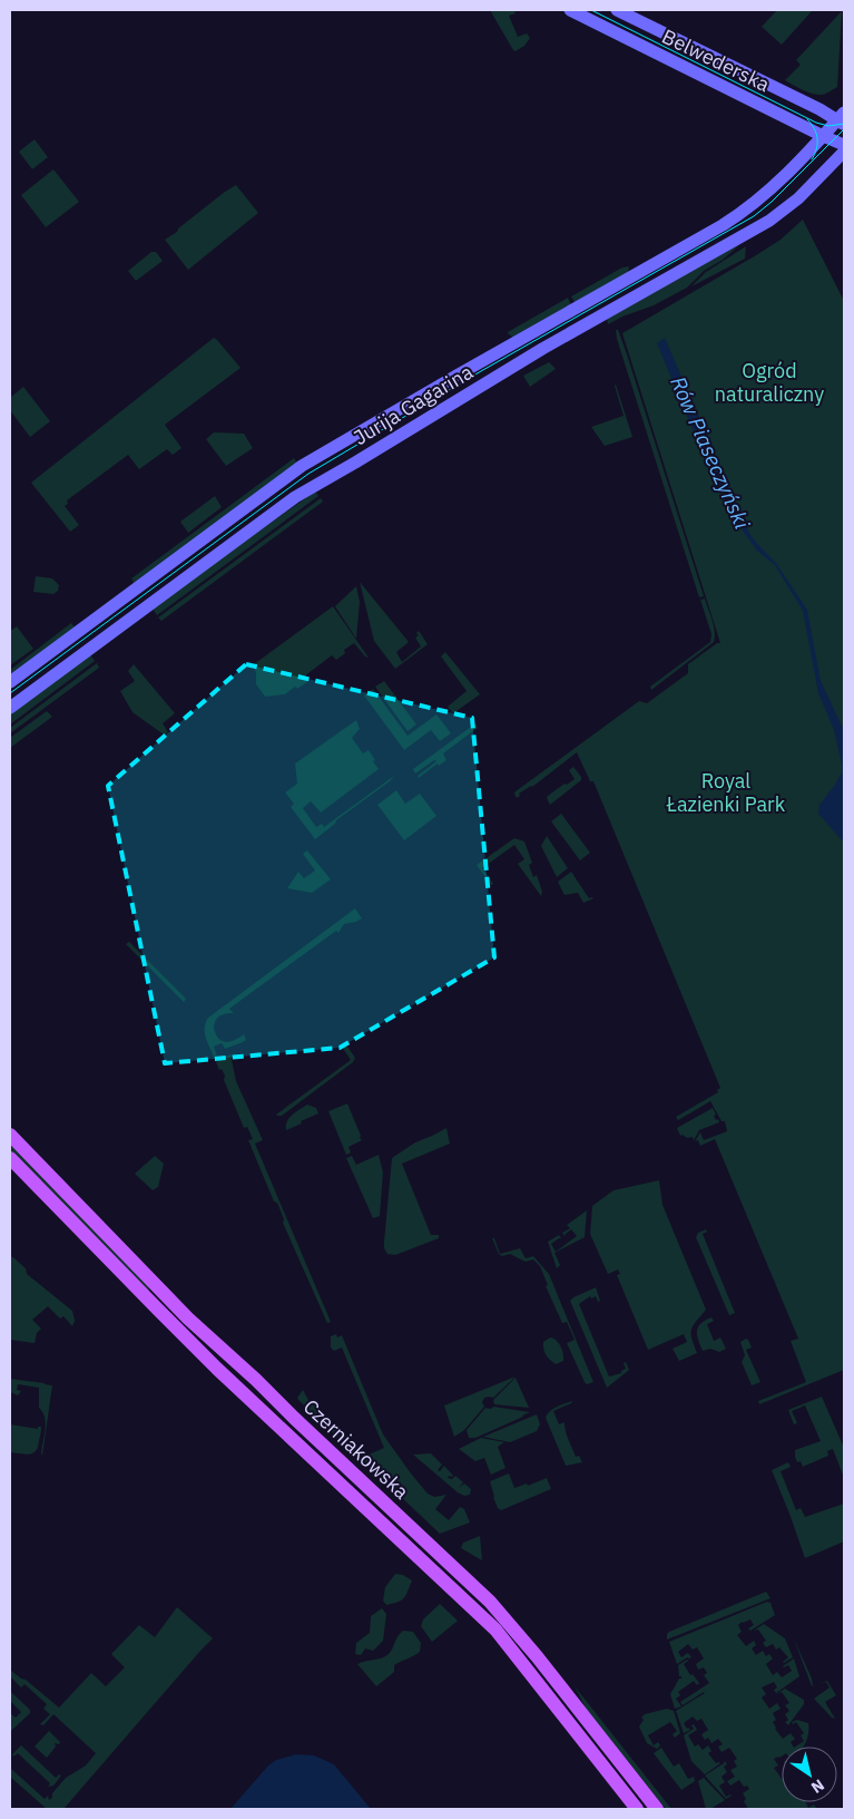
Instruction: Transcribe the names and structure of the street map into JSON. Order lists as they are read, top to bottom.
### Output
{
  "streets": {
    "main road": ["Belwederska", "Jurija Gagarina", "Czerniakowska"]
  },
  "crossings": [
    ["Belwederska", "Jurija Gagarina"]
  ],
  "water": ["Rów Piaseczyński"],
  "parks": ["Ogród naturaliczny", "Royal Łazienki Park"],
  "north": "bottom right"
}
